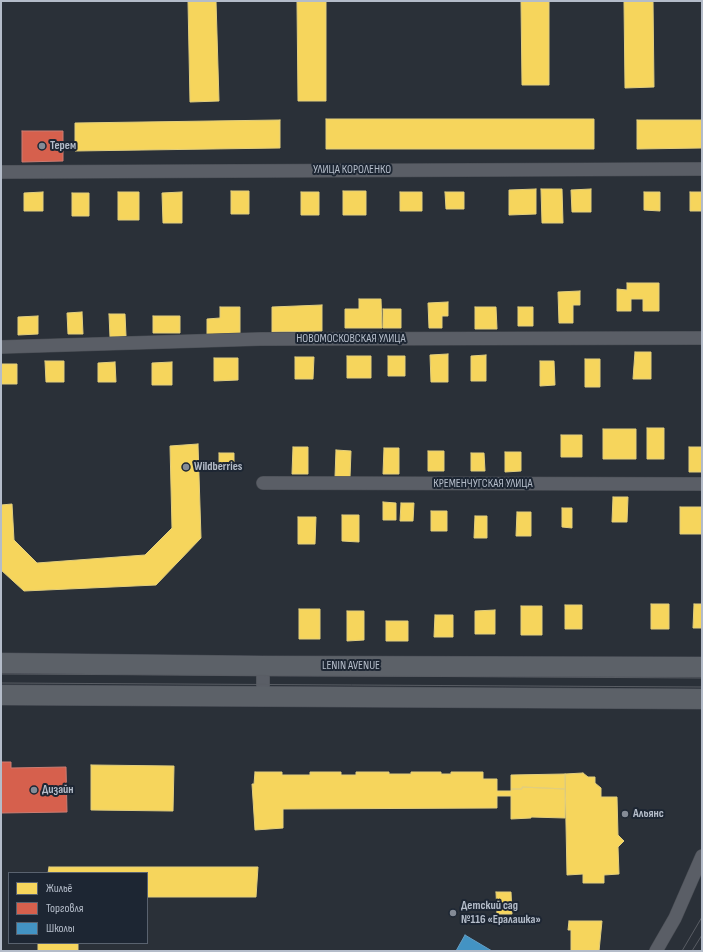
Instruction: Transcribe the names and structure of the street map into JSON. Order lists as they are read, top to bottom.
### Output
{
  "streets": {
    "main road": ["LENIN AVENUE"],
    "street": ["УЛИЦА КОРОЛЕНКО", "НОВОМОСКОВСКАЯ УЛИЦА", "КРЕМЕНЧУГСКАЯ УЛИЦА"]
  },
  "places": [
    "Терем",
    "Wildberries",
    "Дизайн",
    "Альянс",
    "Детский сад №116 «Ералашка»"
  ],
  "legend": ["Жильё", "Торговля", "Школы"]
}
